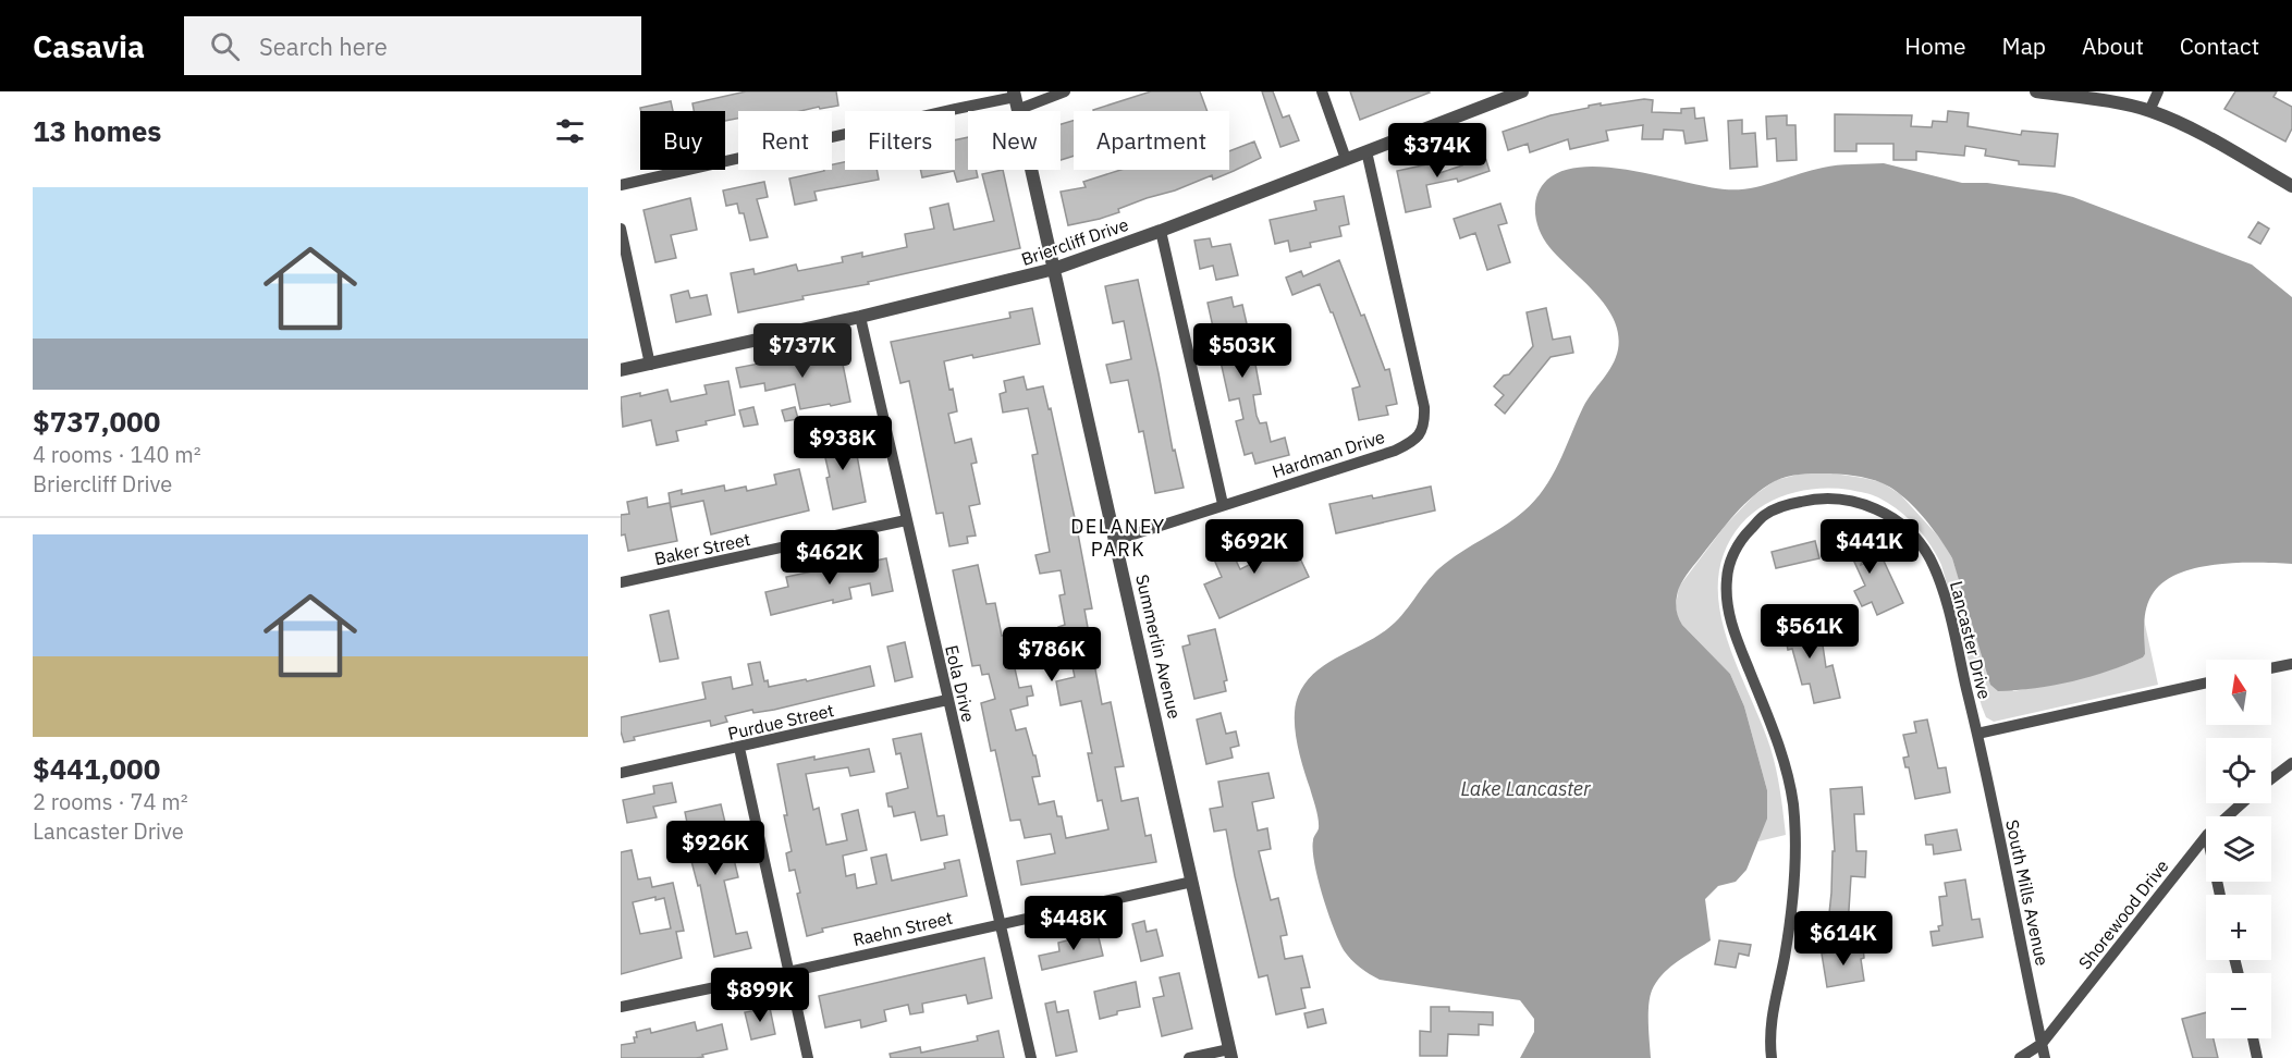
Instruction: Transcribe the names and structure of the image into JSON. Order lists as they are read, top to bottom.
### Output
{
  "streets": {
    "street": [
      "Briercliff Drive",
      "Hardman Drive",
      "Baker Street",
      "Lancaster Drive",
      "Summerlin Avenue",
      "Eola Drive",
      "Purdue Street",
      "South Mills Avenue",
      "Shorewood Drive",
      "Raehn Street"
    ]
  },
  "crossings": [
    ["Briercliff Drive", "Hardman Drive"],
    ["Briercliff Drive", "Summerlin Avenue"],
    ["Briercliff Drive", "Eola Drive"],
    ["Hardman Drive", "Summerlin Avenue"],
    ["Baker Street", "Eola Drive"],
    ["Lancaster Drive", "South Mills Avenue"],
    ["Summerlin Avenue", "Raehn Street"],
    ["Eola Drive", "Purdue Street"],
    ["Eola Drive", "Raehn Street"],
    ["South Mills Avenue", "Shorewood Drive"]
  ],
  "districts": ["DELANEY PARK"],
  "water": ["Lake Lancaster"],
  "north": "top",
  "page": {
    "header": "Casavia",
    "search": "Search here",
    "nav": [
      "Home",
      "Map",
      "About",
      "Contact"
    ],
    "heading": "13 homes",
    "chip": [
      "Buy",
      "Rent",
      "Filters",
      "New",
      "Apartment"
    ],
    "price": [
      "$374K",
      "$737K",
      "$503K",
      "$938K",
      "$692K",
      "$441K",
      "$462K",
      "$561K",
      "$786K",
      "$926K",
      "$448K",
      "$614K",
      "$899K"
    ],
    "list": [
      {
        "name": "$737,000",
        "note": "4 rooms · 140 m² · Briercliff Drive"
      },
      {
        "name": "$441,000",
        "note": "2 rooms · 74 m² · Lancaster Drive"
      }
    ],
    "map_buttons": ["+", "−"]
  }
}
